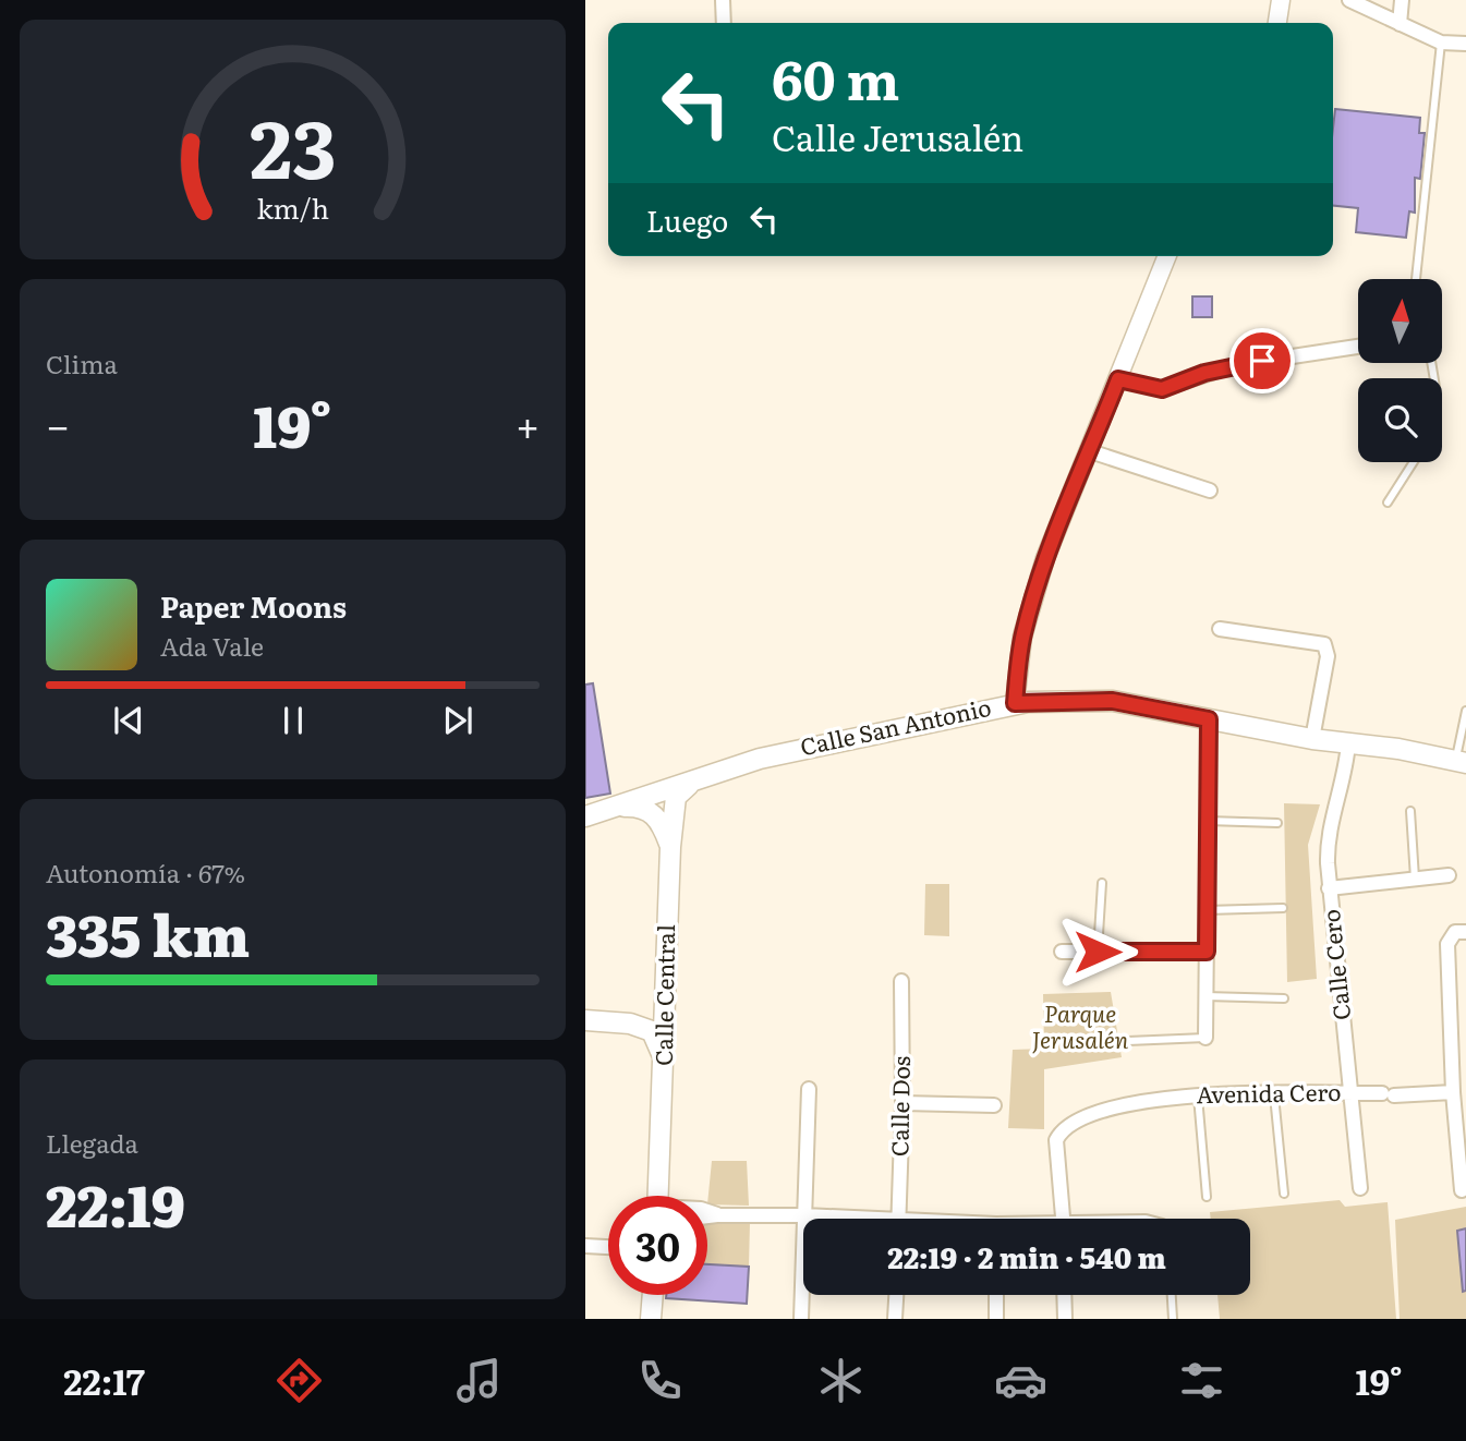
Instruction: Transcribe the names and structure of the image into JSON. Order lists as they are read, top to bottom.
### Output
{
  "streets": {
    "main road": ["Calle San Antonio", "Calle Central"],
    "street": ["Calle Cero", "Avenida Cero", "Calle Dos"]
  },
  "crossings": [
    ["Calle San Antonio", "Calle Cero"],
    ["Calle San Antonio", "Calle Central"],
    ["Calle Cero", "Avenida Cero"]
  ],
  "parks": ["Parque Jerusalén"],
  "north": "top",
  "page": {
    "turn": ["60 m", "Calle Jerusalén"],
    "then": "Luego",
    "tile": [
      "Clima",
      ["Autonomía · 67%", "335 km"],
      ["Llegada", "22:19"]
    ],
    "heat": ["−", "19°", "+"],
    "song": ["Paper Moons", "Ada Vale"],
    "limit": "30",
    "trip": "22:19 · 2 min · 540 m",
    "tabs": ["22:17", "19°"],
    "gauge": ["23", "km/h"]
  }
}
